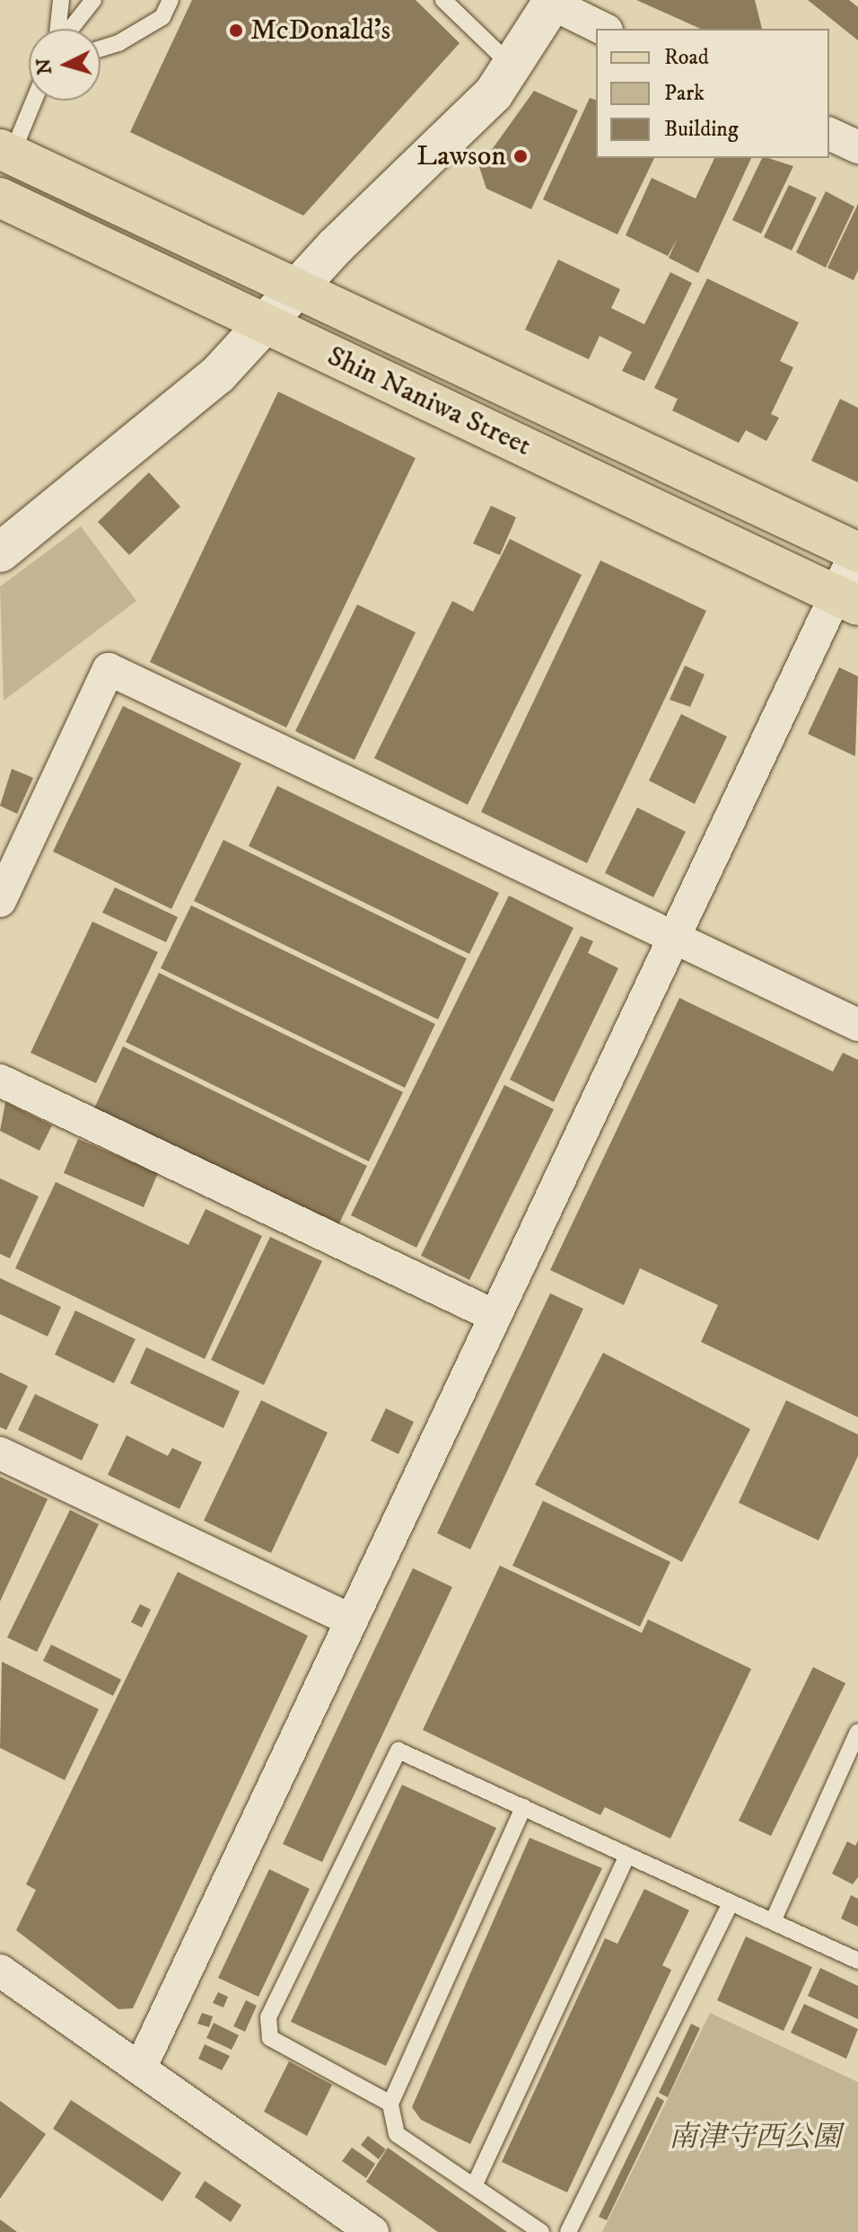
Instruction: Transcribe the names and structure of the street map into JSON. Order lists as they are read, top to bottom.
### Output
{
  "streets": {
    "main road": ["Shin Naniwa Street"]
  },
  "parks": ["南津守西公園"],
  "places": ["McDonald's", "Lawson"],
  "legend": ["Road", "Park", "Building"],
  "north": "left"
}
